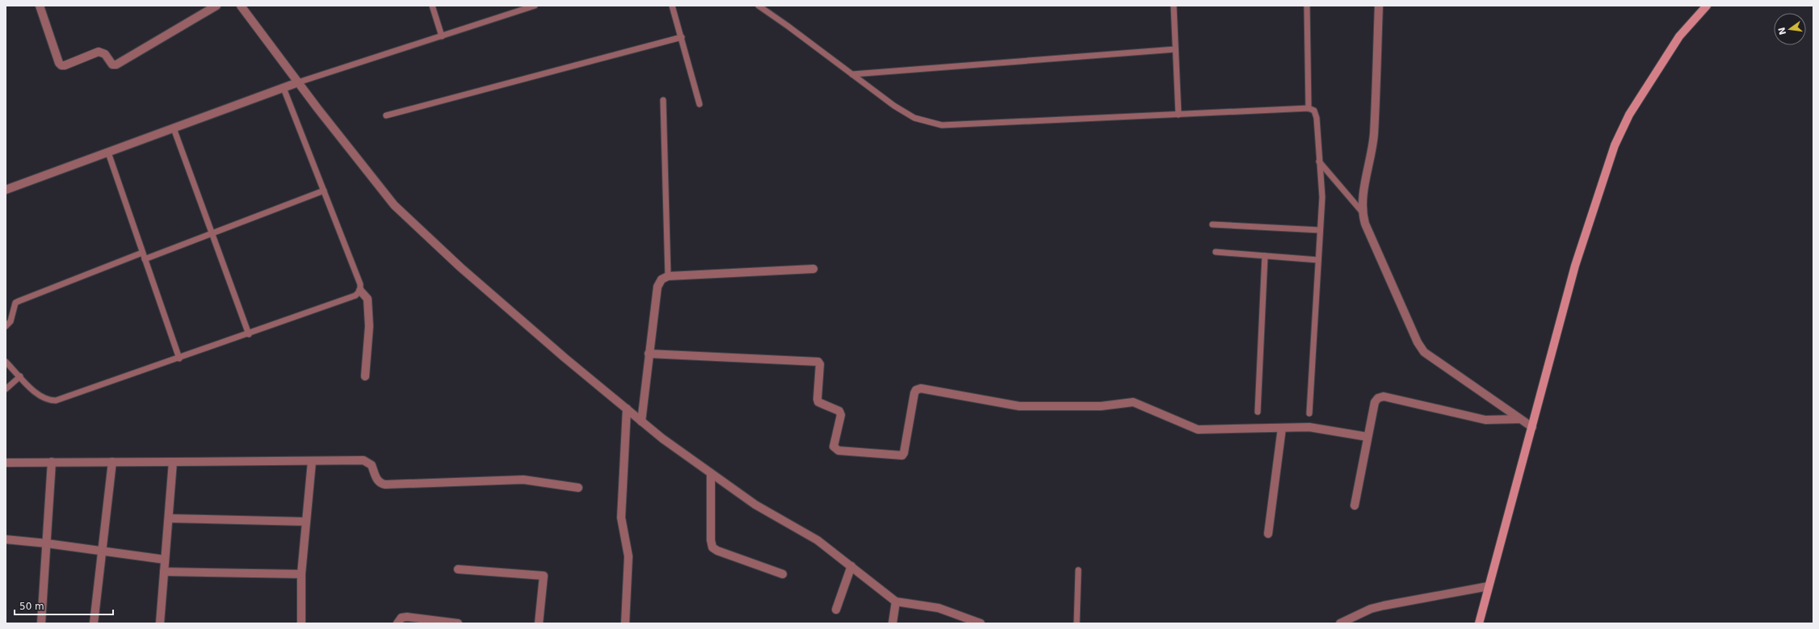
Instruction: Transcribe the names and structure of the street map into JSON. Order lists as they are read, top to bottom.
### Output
{
  "scale_bar": "50 m",
  "north": "left"
}
